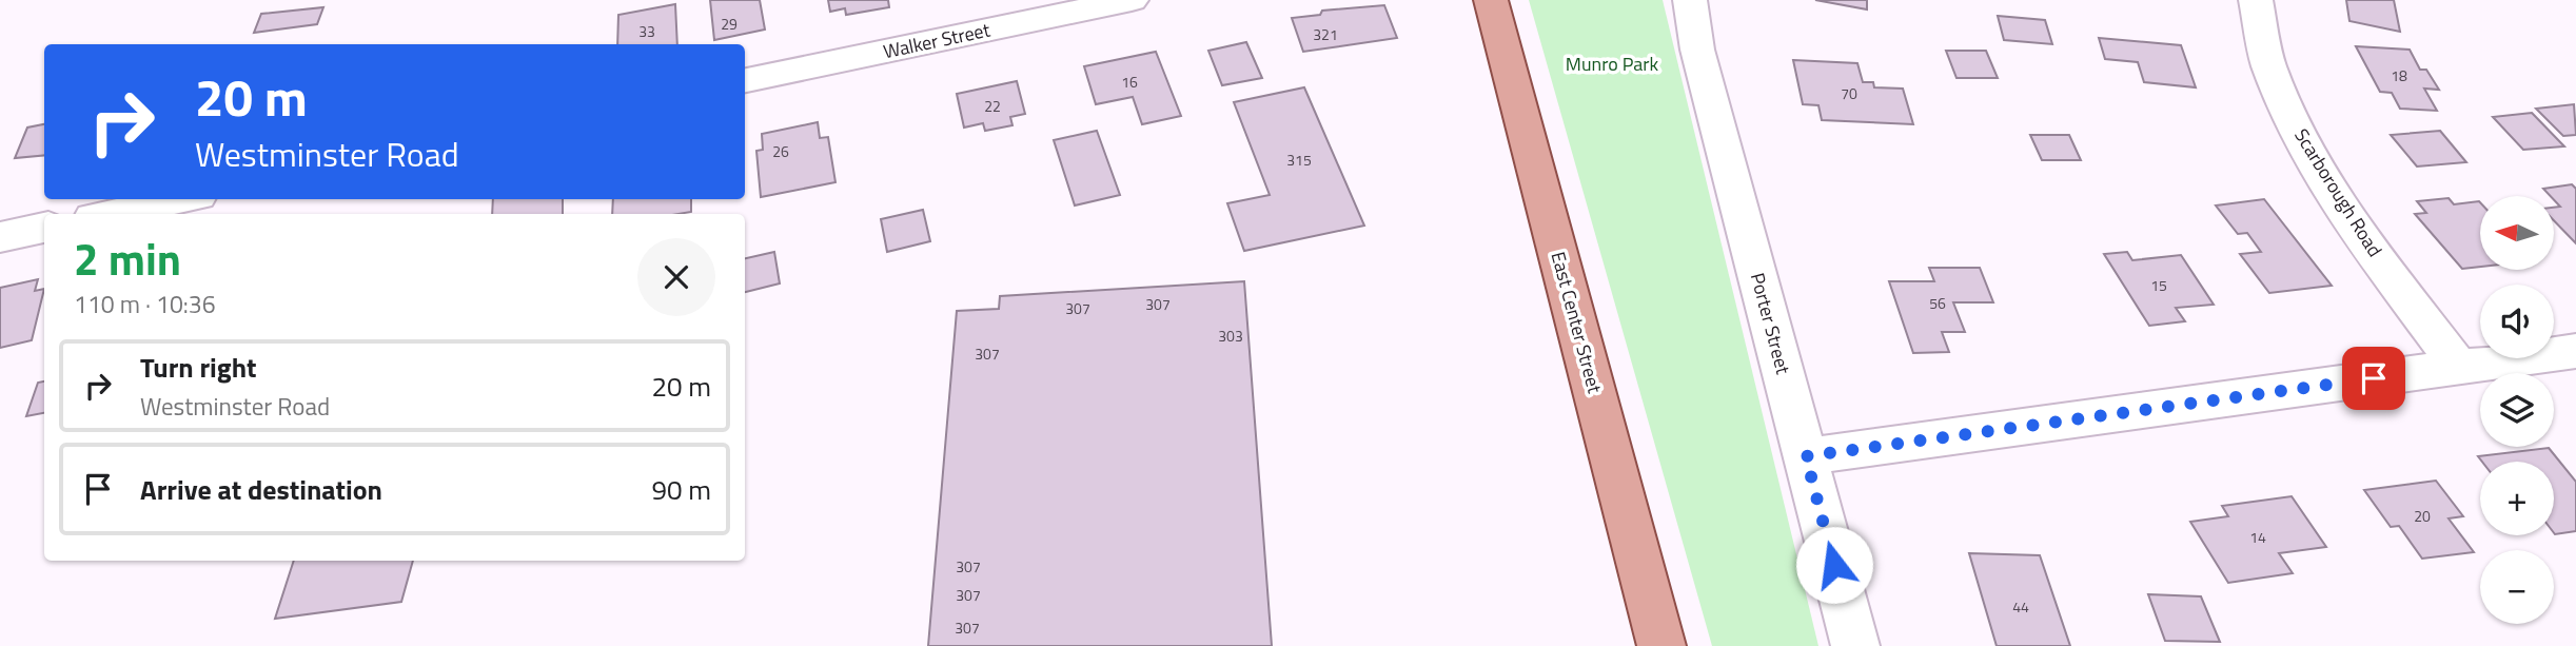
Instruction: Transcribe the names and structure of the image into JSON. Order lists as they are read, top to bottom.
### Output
{
  "streets": {
    "main road": ["East Center Street"],
    "street": ["Walker Street", "Scarborough Road", "Porter Street"]
  },
  "parks": ["Munro Park"],
  "house_numbers": [
    "29",
    "33",
    "321",
    "18",
    "16",
    "70",
    "22",
    "26",
    "315",
    "15",
    "56",
    "307",
    "307",
    "303",
    "307",
    "20",
    "14",
    "307",
    "307",
    "44",
    "307"
  ],
  "north": "left",
  "page": {
    "turn": ["20 m", "Westminster Road"],
    "map_buttons": ["+", "−"],
    "heading": ["2 min", "110 m · 10:36"],
    "list": [
      {
        "name": "Turn right",
        "note": "Westminster Road",
        "value": "20 m"
      },
      {
        "name": "Arrive at destination",
        "value": "90 m"
      }
    ]
  }
}
